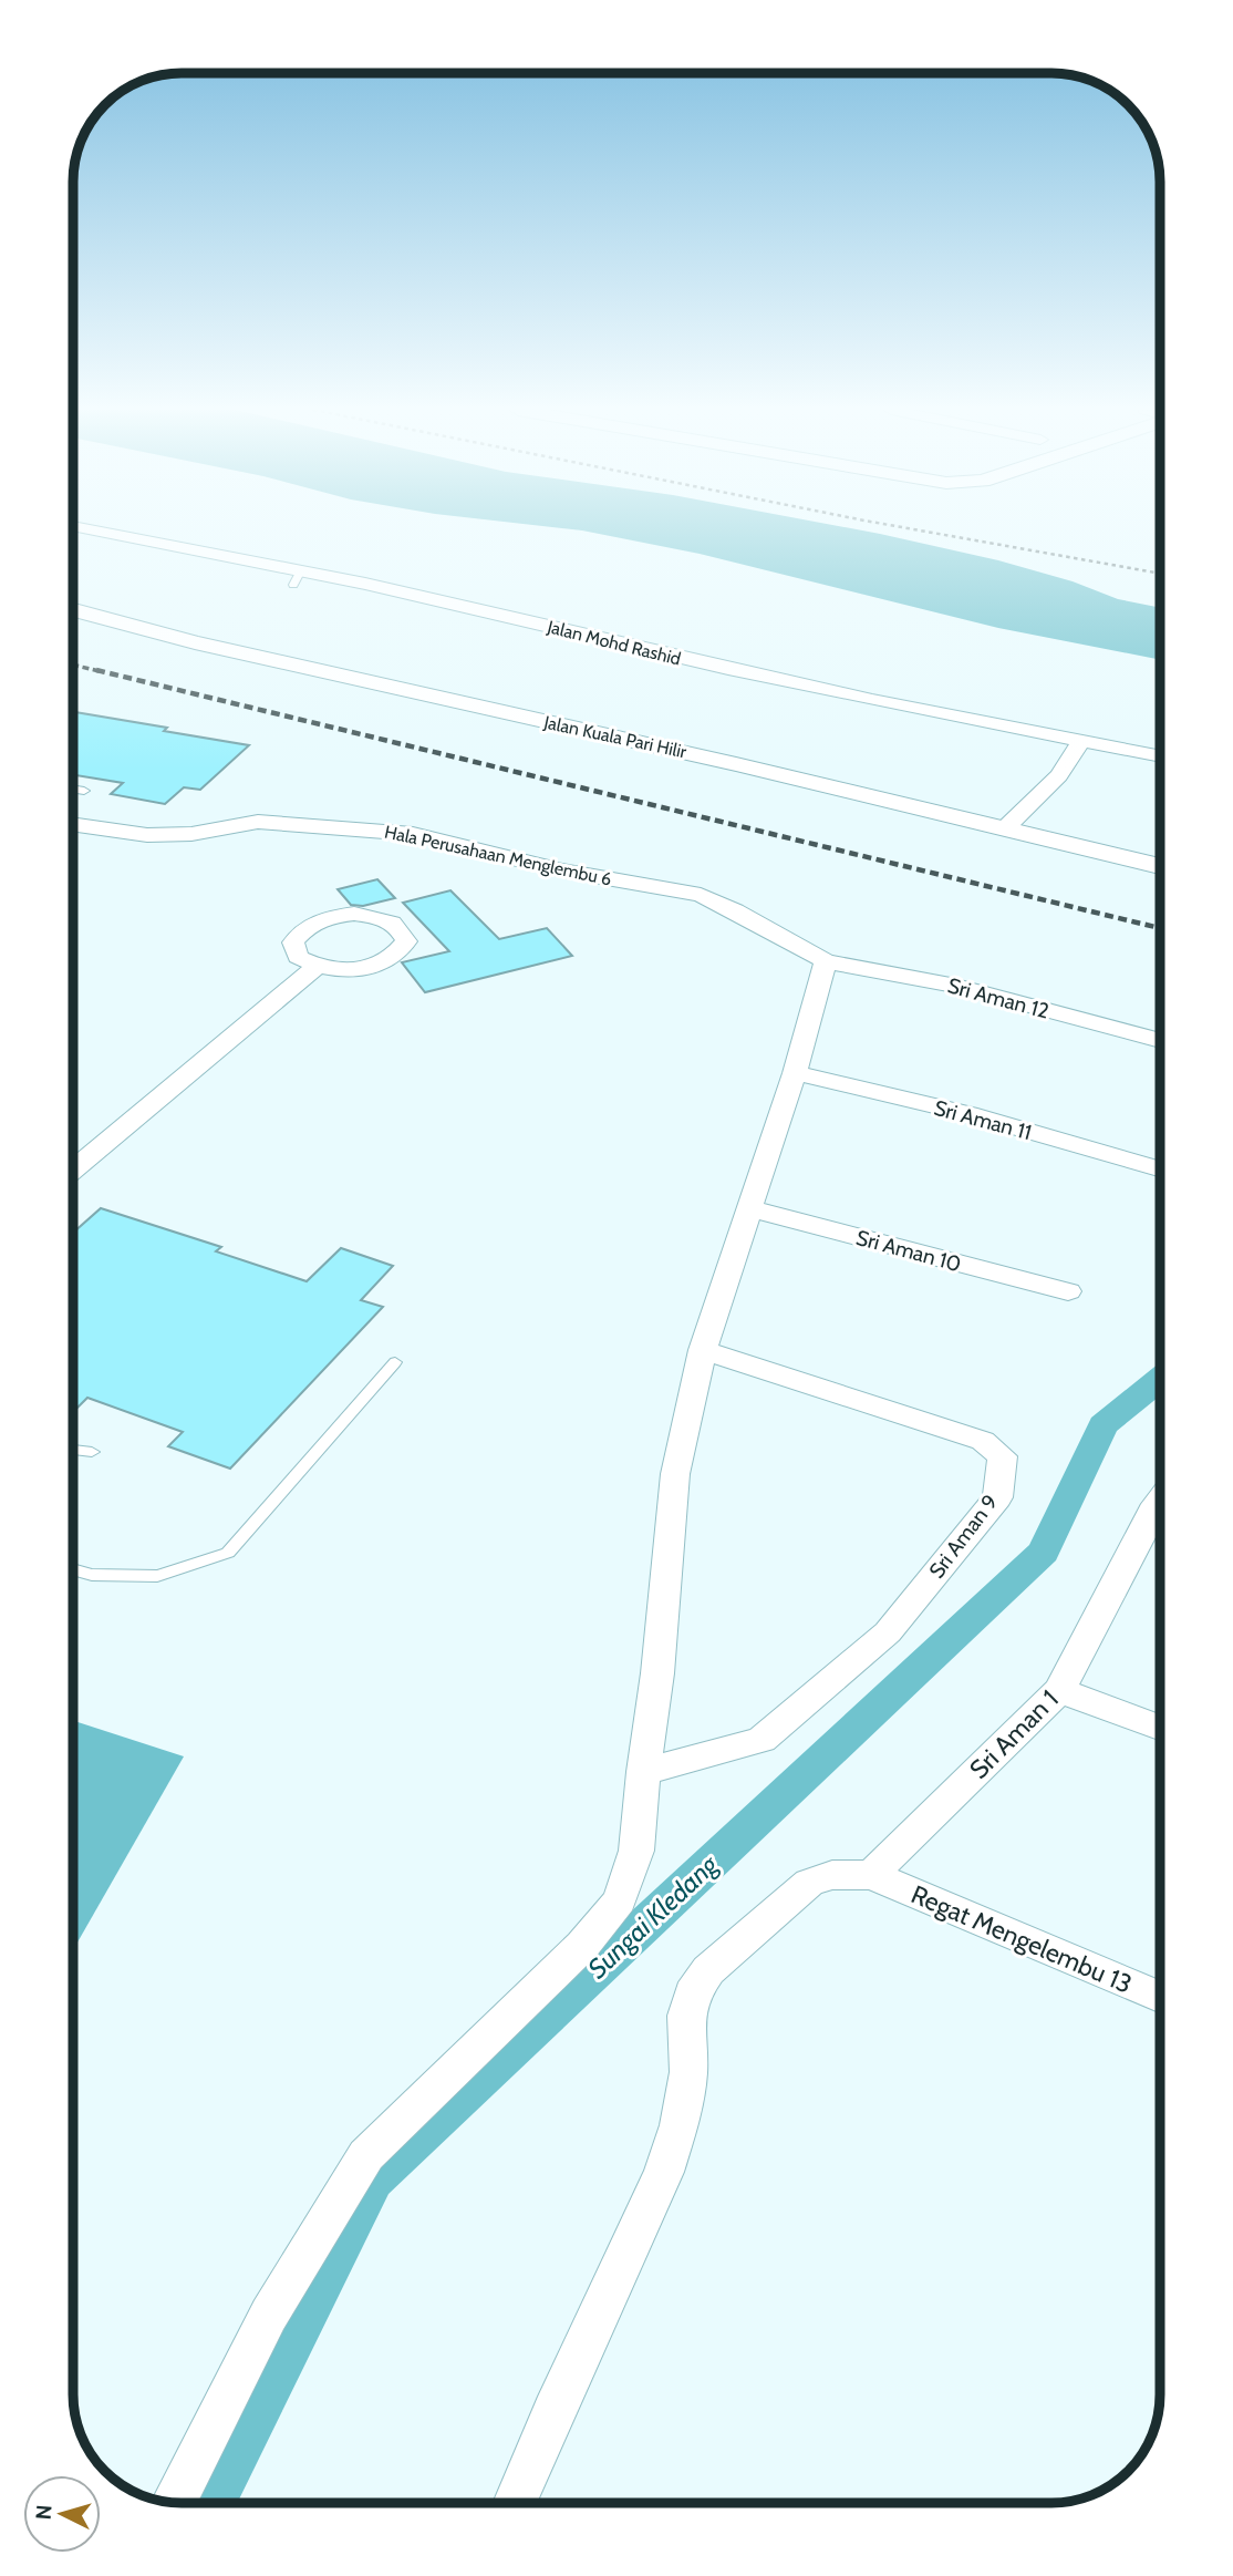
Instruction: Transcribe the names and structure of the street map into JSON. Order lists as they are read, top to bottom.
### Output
{
  "streets": {
    "street": [
      "Jalan Mohd Rashid",
      "Jalan Kuala Pari Hilir",
      "Hala Perusahaan Menglembu 6",
      "Sri Aman 12",
      "Sri Aman 11",
      "Sri Aman 10",
      "Sri Aman 9",
      "Sri Aman 1",
      "Regat Mengelembu 13"
    ]
  },
  "crossings": [
    ["Hala Perusahaan Menglembu 6", "Sri Aman 12"],
    ["Sri Aman 1", "Regat Mengelembu 13"]
  ],
  "water": ["Sungai Kledang"],
  "north": "left"
}
